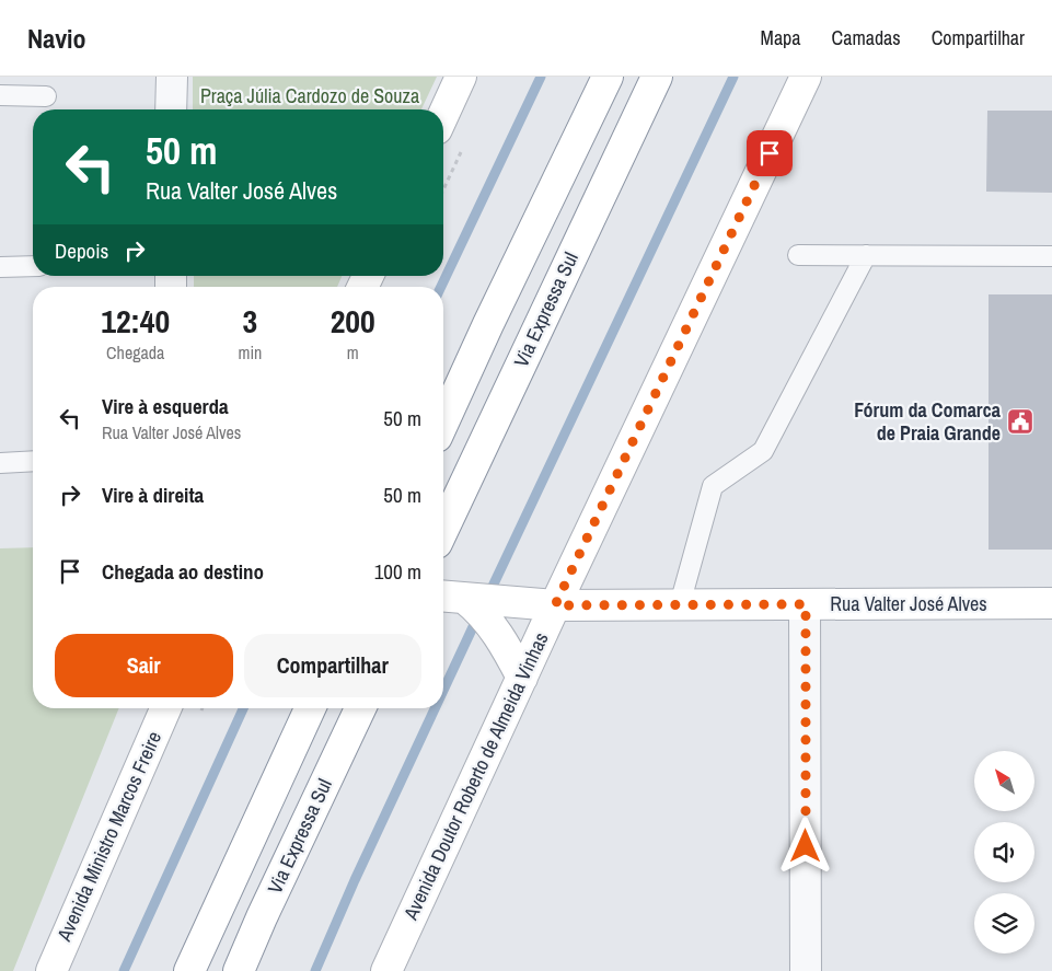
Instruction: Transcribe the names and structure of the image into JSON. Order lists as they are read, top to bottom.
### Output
{
  "streets": {
    "main road": [
      "Via Expressa Sul",
      "Rua Valter José Alves",
      "Avenida Doutor Roberto de Almeida Vinhas",
      "Avenida Ministro Marcos Freire"
    ]
  },
  "crossings": [
    ["Rua Valter José Alves", "Avenida Doutor Roberto de Almeida Vinhas"]
  ],
  "parks": ["Praça Júlia Cardozo de Souza"],
  "places": {
    "public building": ["Fórum da Comarca de Praia Grande"]
  },
  "north": "top left",
  "page": {
    "header": "Navio",
    "nav": ["Mapa", "Camadas", "Compartilhar"],
    "turn": ["50 m", "Rua Valter José Alves"],
    "then": "Depois",
    "eta": [
      "12:40",
      "Chegada",
      "3",
      "min",
      "200",
      "m"
    ],
    "list": [
      {
        "name": "Vire à esquerda",
        "note": "Rua Valter José Alves",
        "value": "50 m"
      },
      {
        "name": "Vire à direita",
        "value": "50 m"
      },
      {
        "name": "Chegada ao destino",
        "value": "100 m"
      }
    ],
    "buttons": ["Sair", "Compartilhar"]
  }
}
